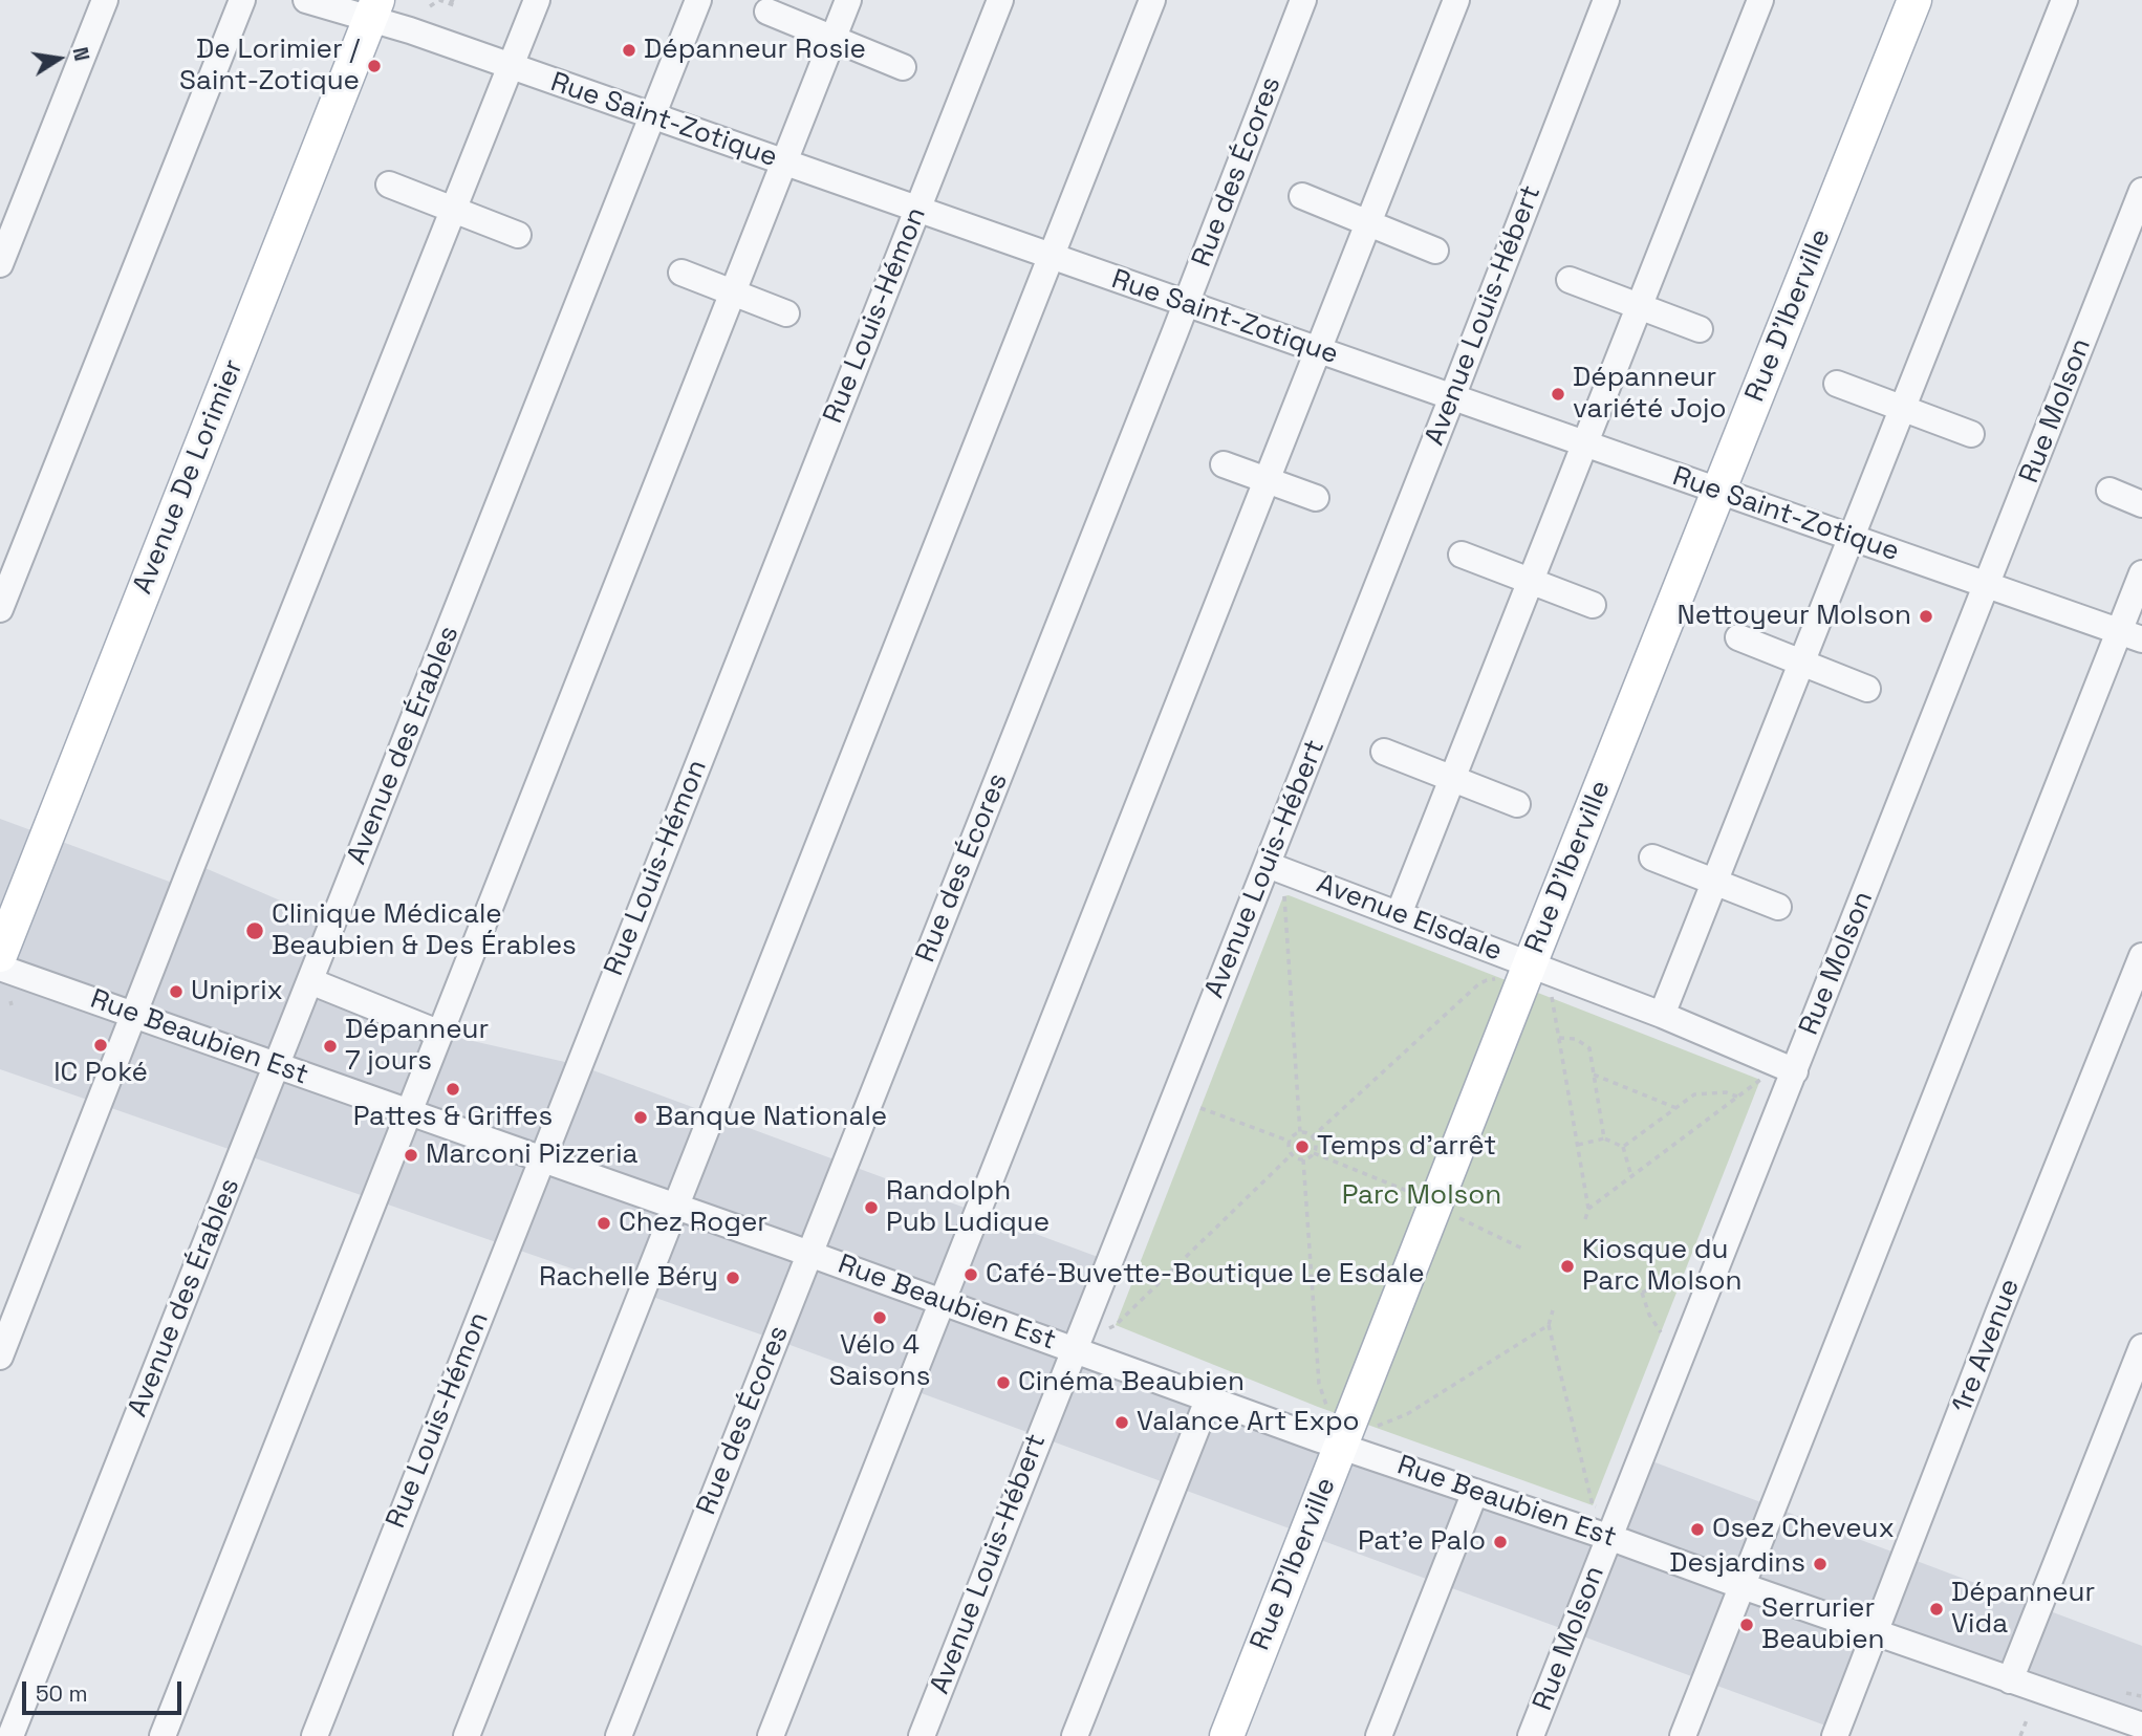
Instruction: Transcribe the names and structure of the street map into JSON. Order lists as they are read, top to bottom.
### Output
{
  "streets": {
    "main road": ["Rue D'Iberville", "Avenue De Lorimier"],
    "street": [
      "Rue Saint-Zotique",
      "Rue des Écores",
      "Rue Louis-Hémon",
      "Avenue Louis-Hébert",
      "Rue Molson",
      "Avenue des Érables",
      "Avenue Elsdale",
      "Rue Beaubien Est",
      "1re Avenue"
    ]
  },
  "crossings": [
    ["Rue Saint-Zotique", "Rue des Écores"],
    ["Rue Saint-Zotique", "Rue Louis-Hémon"],
    ["Rue Saint-Zotique", "Avenue Louis-Hébert"],
    ["Rue Saint-Zotique", "Rue D'Iberville"],
    ["Rue Saint-Zotique", "Rue Molson"],
    ["Rue Saint-Zotique", "Avenue De Lorimier"],
    ["Rue Saint-Zotique", "Avenue des Érables"],
    ["Rue des Écores", "Rue Beaubien Est"],
    ["Rue Louis-Hémon", "Rue Beaubien Est"],
    ["Avenue Louis-Hébert", "Avenue Elsdale"],
    ["Avenue Louis-Hébert", "Rue Beaubien Est"],
    ["Rue D'Iberville", "Avenue Elsdale"],
    ["Rue D'Iberville", "Rue Beaubien Est"],
    ["Rue Molson", "Avenue Elsdale"],
    ["Rue Molson", "Rue Beaubien Est"],
    ["Avenue des Érables", "Rue Beaubien Est"],
    ["Rue Beaubien Est", "1re Avenue"]
  ],
  "parks": ["Parc Molson"],
  "places": [
    "Dépanneur Rosie",
    "De Lorimier / Saint-Zotique",
    "Dépanneur variété Jojo",
    "Nettoyeur Molson",
    "Clinique Médicale Beaubien & Des Érables",
    "Uniprix",
    "IC Poké",
    "Dépanneur 7 jours",
    "Pattes & Griffes",
    "Banque Nationale",
    "Temps d'arrêt",
    "Marconi Pizzeria",
    "Randolph Pub Ludique",
    "Chez Roger",
    "Kiosque du Parc Molson",
    "Café-Buvette-Boutique Le Esdale",
    "Rachelle Béry",
    "Vélo 4 Saisons",
    "Cinéma Beaubien",
    "Valance Art Expo",
    "Osez Cheveux",
    "Pat'e Palo",
    "Desjardins",
    "Dépanneur Vida",
    "Serrurier Beaubien"
  ],
  "scale_bar": "50 m",
  "north": "right"
}
